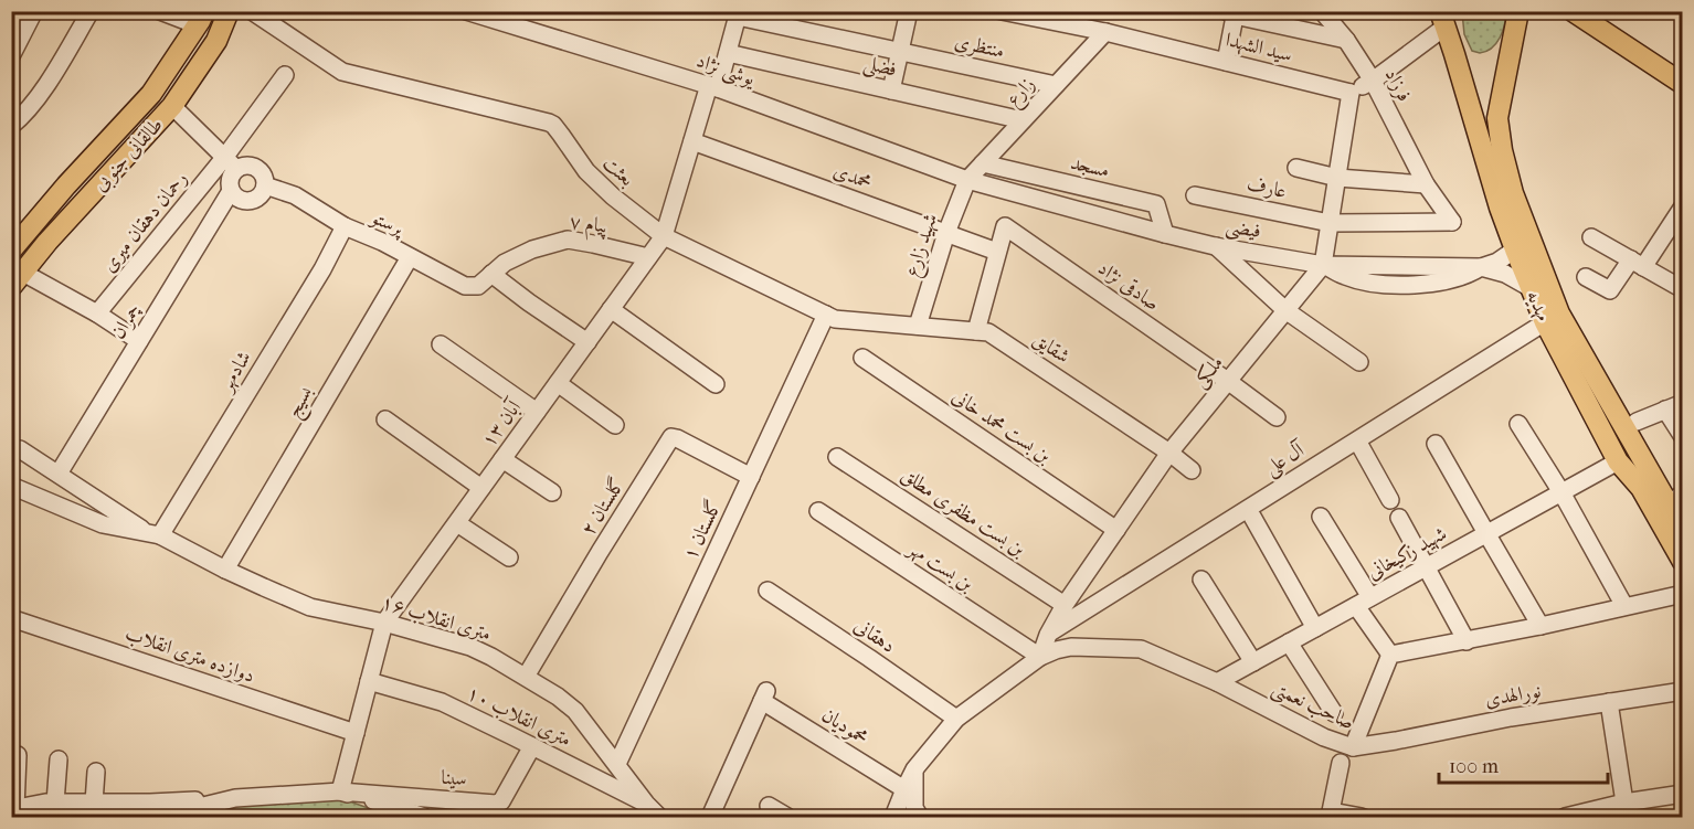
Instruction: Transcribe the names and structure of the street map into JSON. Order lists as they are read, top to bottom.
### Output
{
  "streets": {
    "main road": ["طالقانی جنوبی", "مهدیه"],
    "street": [
      "منتظری",
      "سید الشهدا",
      "فضلی",
      "یوشی نژاد",
      "فرزاد",
      "زارع",
      "مسجد",
      "بعثت",
      "محمدی",
      "عارف",
      "رحمان دهقان میری",
      "پرستو",
      "پیام ۷",
      "فیضی",
      "شهید زارع",
      "صادقی نژاد",
      "چمران",
      "شقایق",
      "شادمهر",
      "ملکی",
      "بسیج",
      "۱۳ آبان",
      "بن بست محمد خانی",
      "آل علی",
      "گلستان ۲",
      "بن بست مظفری مطلق",
      "گلستان ۱",
      "شهید زکیخانی",
      "بن بست مهر",
      "۱۶ متری انقلاب",
      "دهقانی",
      "دوازده متری انقلاب",
      "نورالهدی",
      "صاحب نعمتی",
      "۱۰ متری انقلاب",
      "محمودیان",
      "سینا"
    ]
  },
  "crossings": [
    ["منتظری", "زارع"],
    ["منتظری", "۱۳ آبان"],
    ["سید الشهدا", "زارع"],
    ["فضلی", "زارع"],
    ["فضلی", "۱۳ آبان"],
    ["یوشی نژاد", "زارع"],
    ["یوشی نژاد", "فیضی"],
    ["یوشی نژاد", "شهید زارع"],
    ["یوشی نژاد", "۱۳ آبان"],
    ["فرزاد", "عارف"],
    ["زارع", "مسجد"],
    ["زارع", "فیضی"],
    ["زارع", "شهید زارع"],
    ["مسجد", "فیضی"],
    ["بعثت", "شهید زارع"],
    ["بعثت", "شقایق"],
    ["بعثت", "۱۳ آبان"],
    ["بعثت", "گلستان ۱"],
    ["محمدی", "شهید زارع"],
    ["محمدی", "صادقی نژاد"],
    ["محمدی", "۱۳ آبان"],
    ["رحمان دهقان میری", "پرستو"],
    ["رحمان دهقان میری", "چمران"],
    ["پرستو", "پیام ۷"],
    ["پرستو", "چمران"],
    ["پرستو", "شادمهر"],
    ["پرستو", "بسیج"],
    ["پیام ۷", "۱۳ آبان"],
    ["فیضی", "شهید زارع"],
    ["فیضی", "ملکی"],
    ["صادقی نژاد", "ملکی"],
    ["مهدیه", "آل علی"],
    ["مهدیه", "شهید زکیخانی"],
    ["چمران", "۱۶ متری انقلاب"],
    ["شقایق", "ملکی"],
    ["شادمهر", "۱۶ متری انقلاب"],
    ["ملکی", "بن بست محمد خانی"],
    ["ملکی", "آل علی"],
    ["ملکی", "بن بست مظفری مطلق"],
    ["ملکی", "بن بست مهر"],
    ["ملکی", "صاحب نعمتی"],
    ["بسیج", "۱۶ متری انقلاب"],
    ["۱۳ آبان", "۱۶ متری انقلاب"],
    ["۱۳ آبان", "دوازده متری انقلاب"],
    ["۱۳ آبان", "۱۰ متری انقلاب"],
    ["۱۳ آبان", "سینا"],
    ["گلستان ۲", "گلستان ۱"],
    ["گلستان ۲", "۱۶ متری انقلاب"],
    ["گلستان ۱", "۱۶ متری انقلاب"],
    ["شهید زکیخانی", "صاحب نعمتی"],
    ["بن بست مهر", "صاحب نعمتی"],
    ["۱۶ متری انقلاب", "۱۰ متری انقلاب"],
    ["نورالهدی", "صاحب نعمتی"],
    ["۱۰ متری انقلاب", "سینا"]
  ],
  "scale_bar": "100 m"
}
